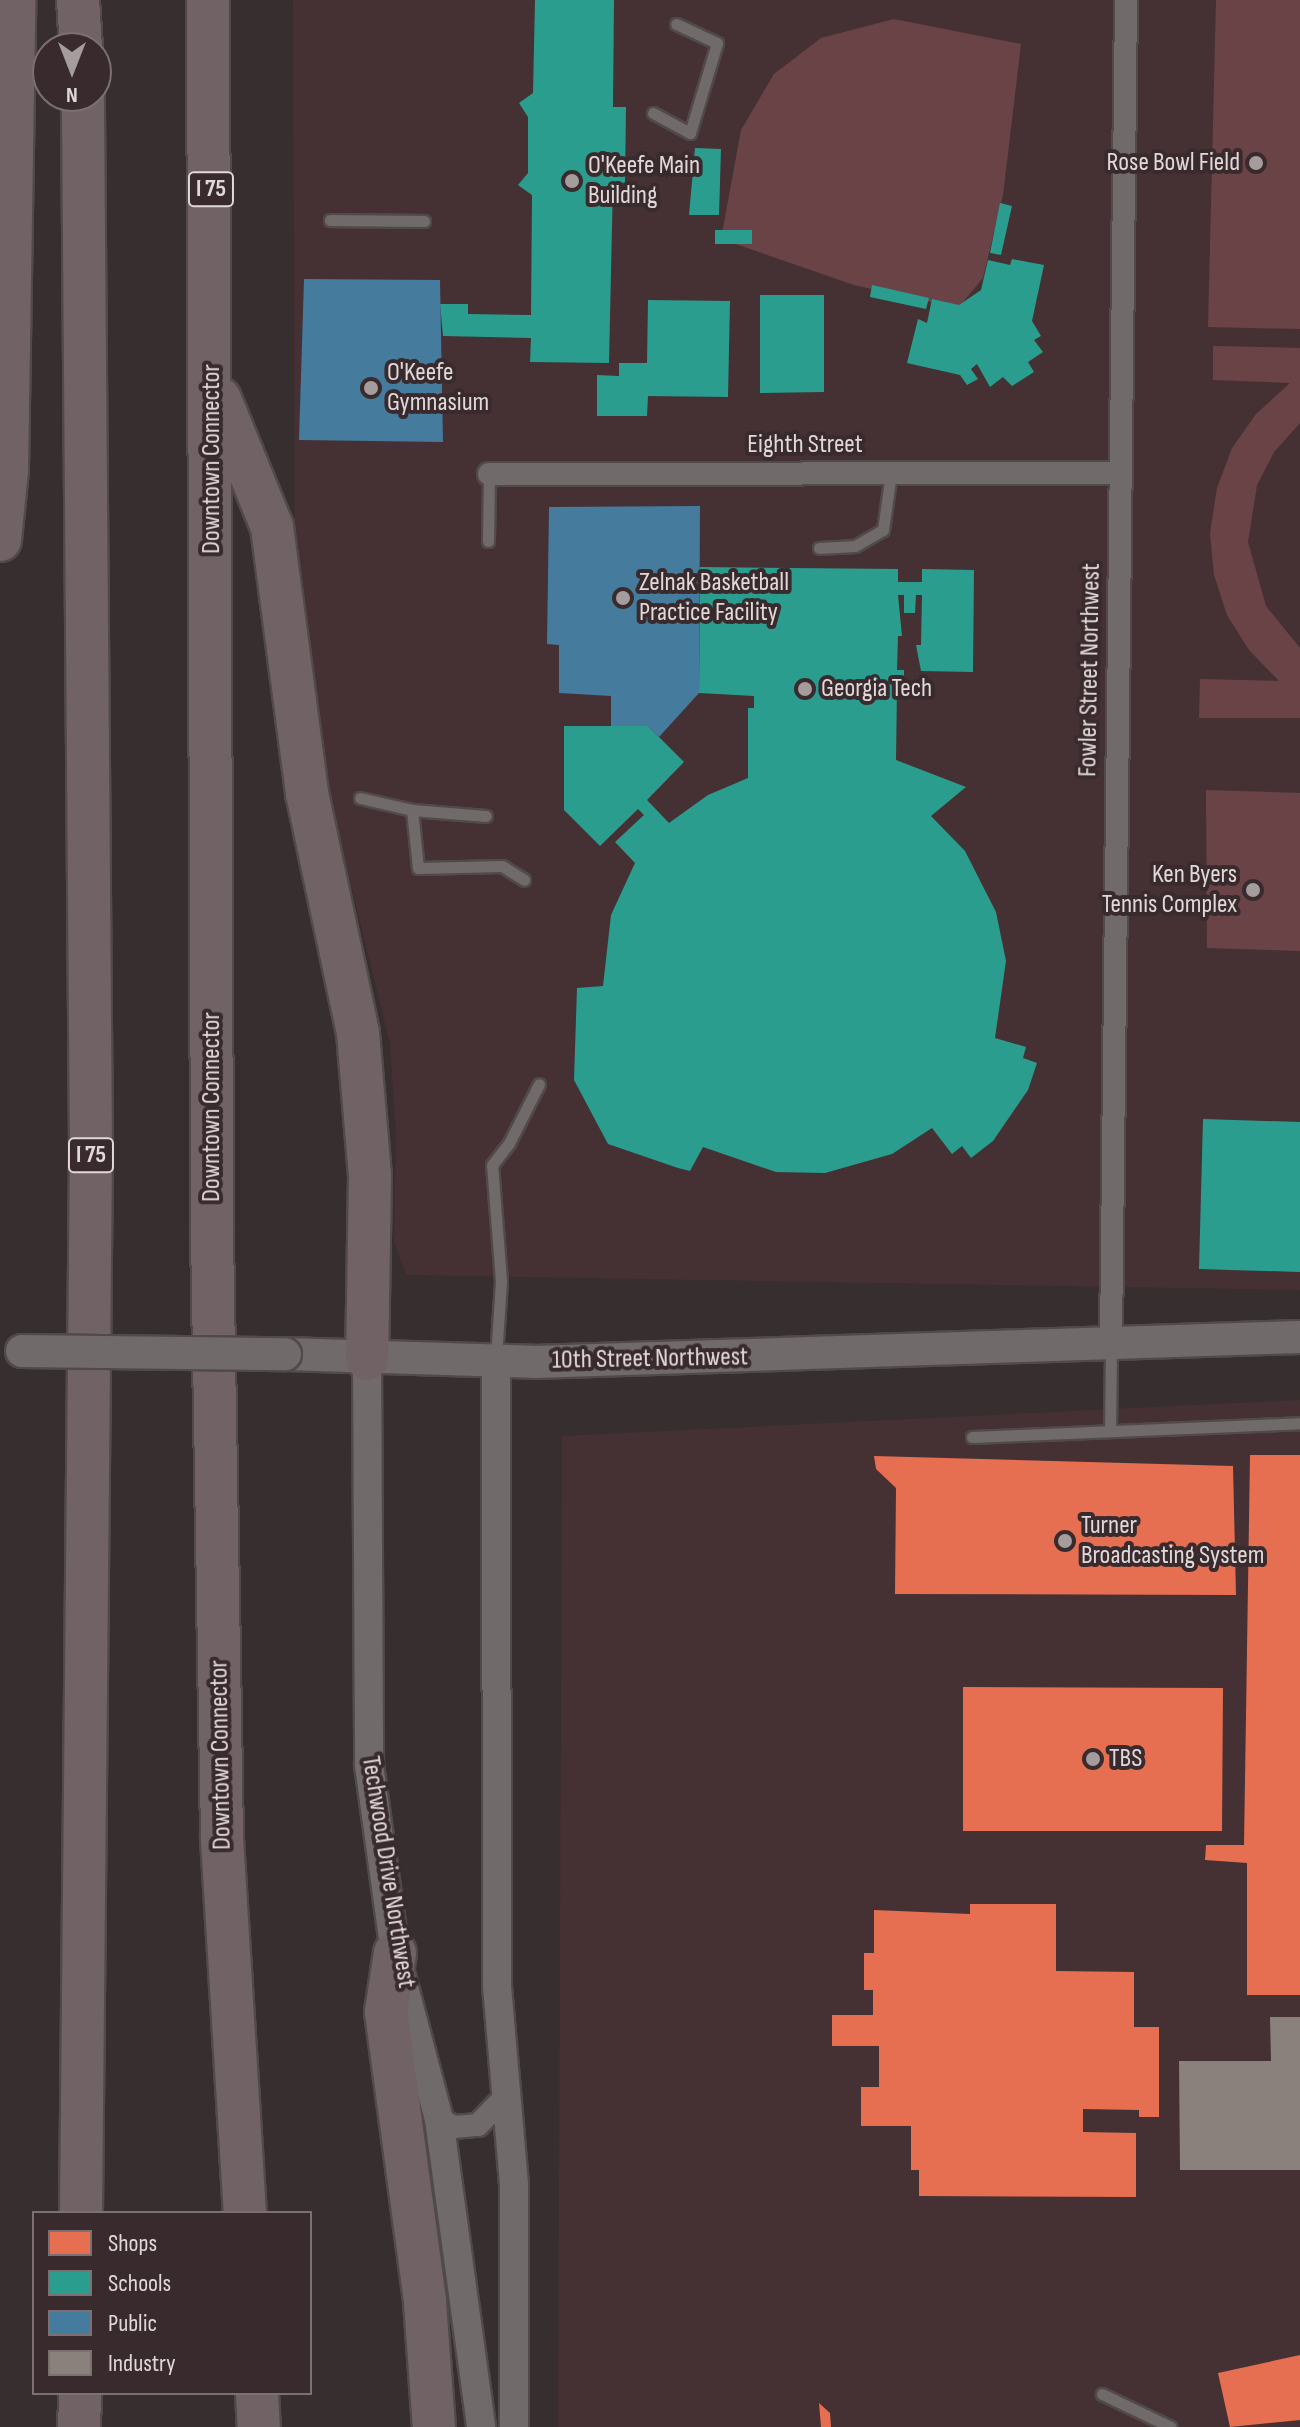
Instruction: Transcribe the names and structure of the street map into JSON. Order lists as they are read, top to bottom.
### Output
{
  "streets": {
    "highway": ["I 75", "Downtown Connector"],
    "main road": ["10th Street Northwest"],
    "street": ["Eighth Street", "Fowler Street Northwest", "Techwood Drive Northwest"]
  },
  "crossings": [
    ["Eighth Street", "Fowler Street Northwest"],
    ["Fowler Street Northwest", "10th Street Northwest"],
    ["10th Street Northwest", "Techwood Drive Northwest"]
  ],
  "places": [
    "Rose Bowl Field",
    "O'Keefe Main Building",
    "O'Keefe Gymnasium",
    "Zelnak Basketball Practice Facility",
    "Georgia Tech",
    "Ken Byers Tennis Complex",
    "Turner Broadcasting System",
    "TBS"
  ],
  "legend": [
    "Shops",
    "Schools",
    "Public",
    "Industry"
  ],
  "north": "bottom"
}
